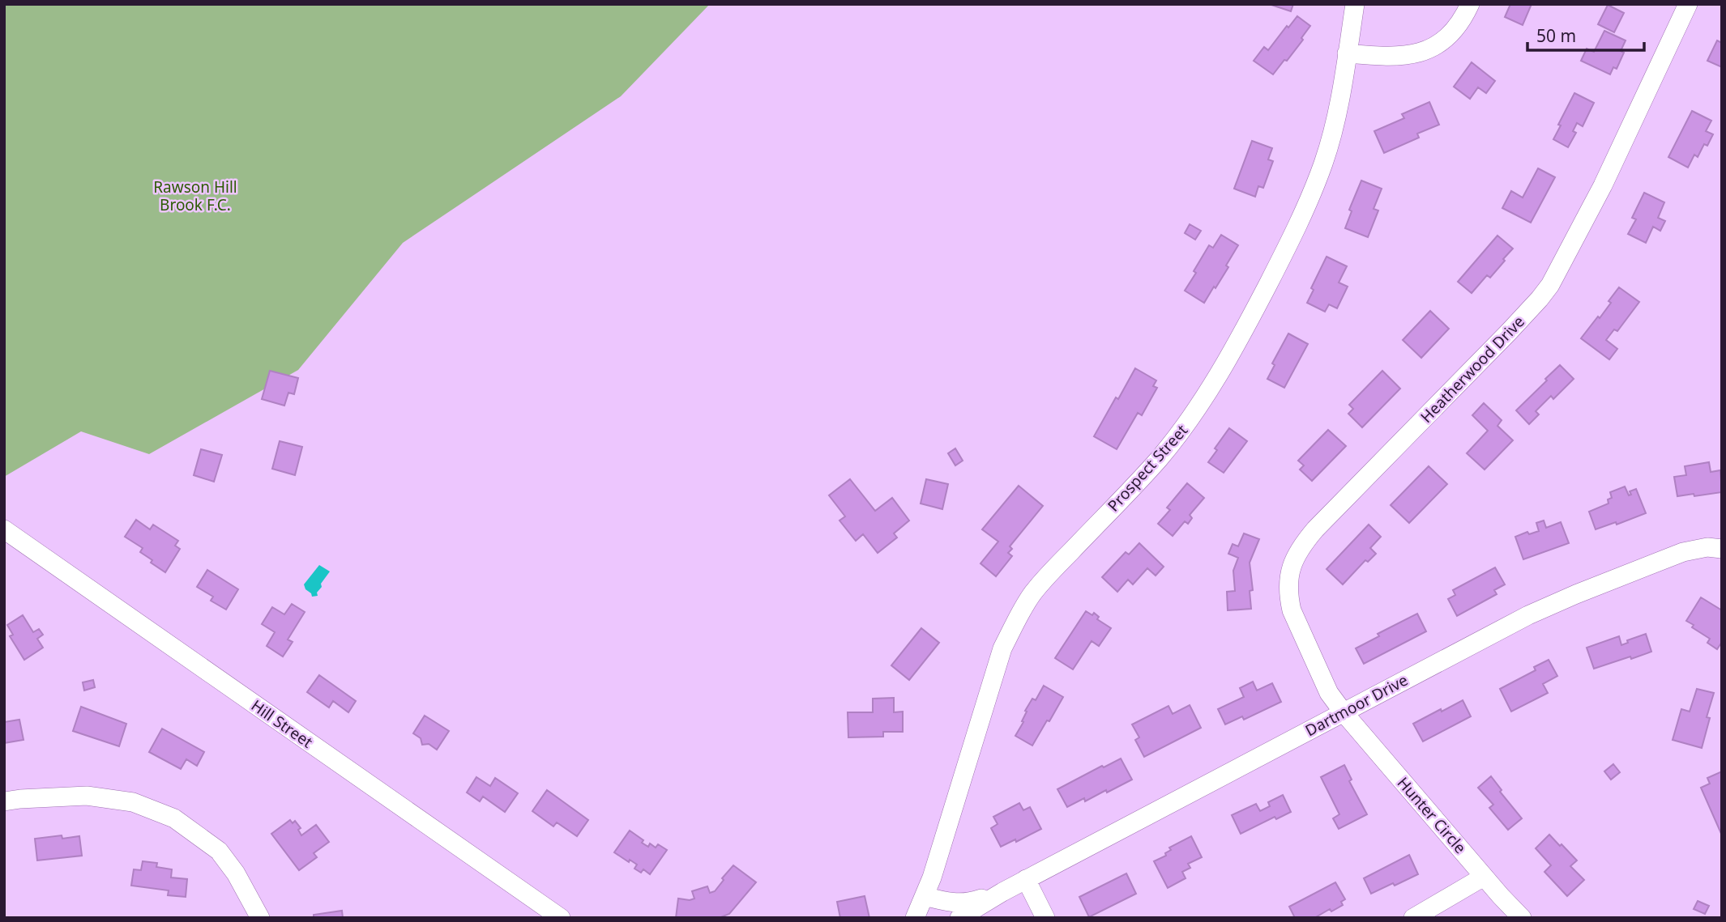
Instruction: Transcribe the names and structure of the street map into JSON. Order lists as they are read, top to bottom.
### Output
{
  "streets": {
    "street": [
      "Heatherwood Drive",
      "Prospect Street",
      "Dartmoor Drive",
      "Hill Street",
      "Hunter Circle"
    ]
  },
  "crossings": [
    ["Heatherwood Drive", "Dartmoor Drive"],
    ["Heatherwood Drive", "Hunter Circle"],
    ["Prospect Street", "Dartmoor Drive"],
    ["Dartmoor Drive", "Hunter Circle"]
  ],
  "parks": ["Rawson Hill Brook F.C."],
  "scale_bar": "50 m"
}
